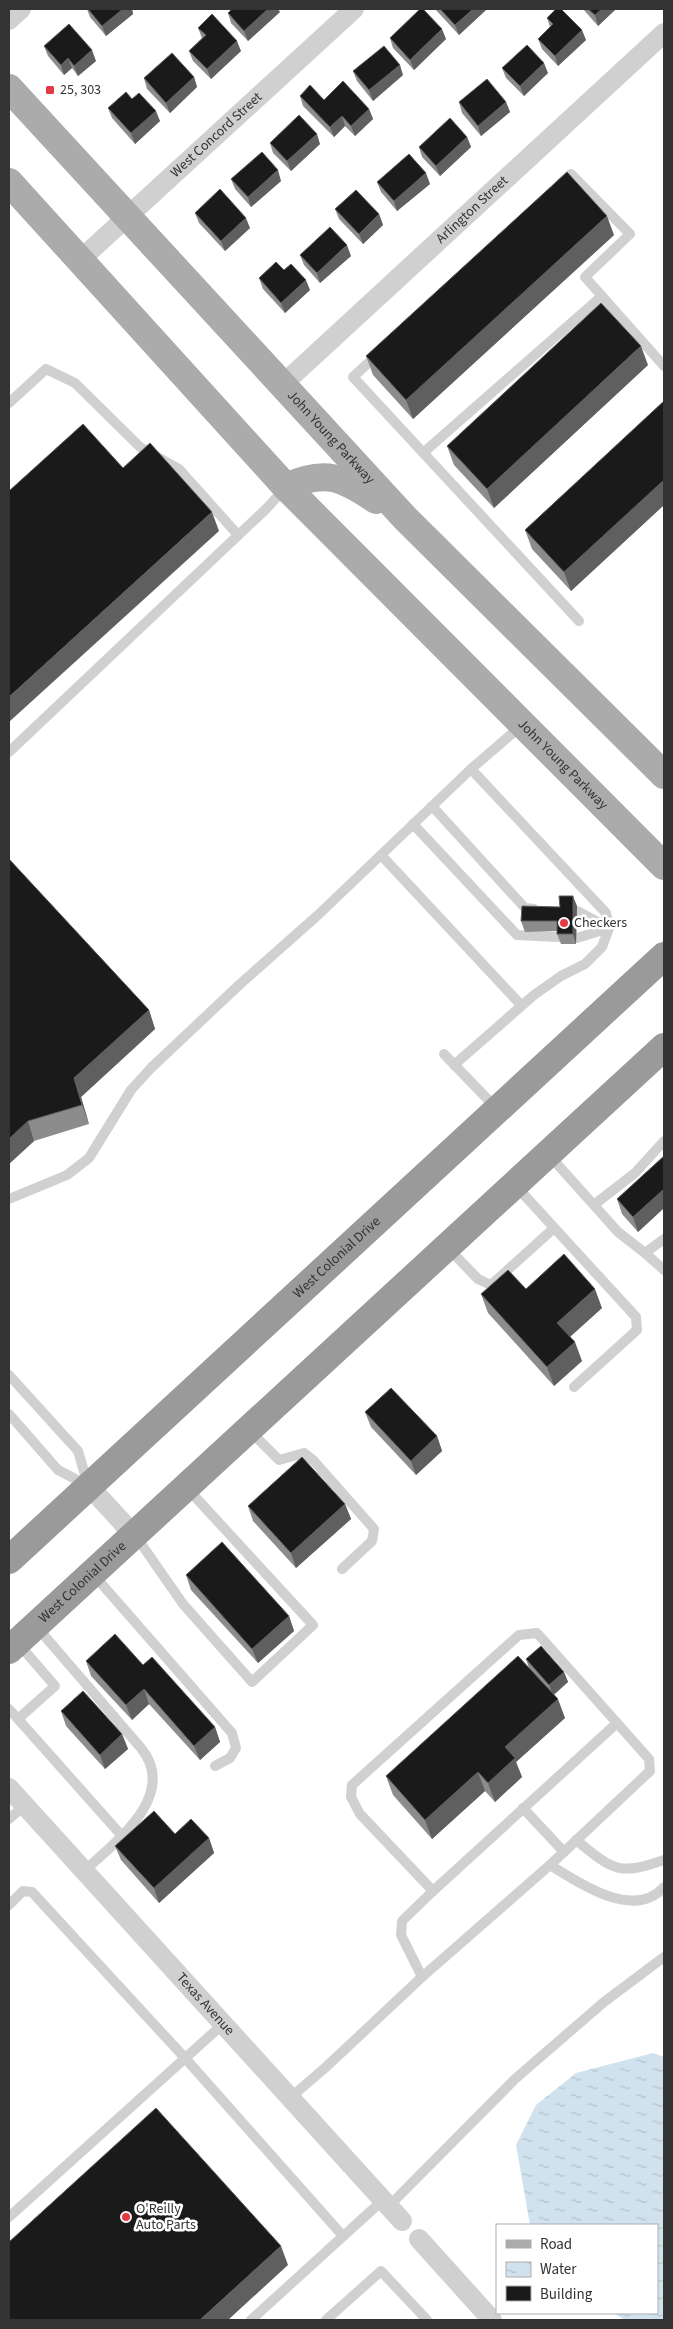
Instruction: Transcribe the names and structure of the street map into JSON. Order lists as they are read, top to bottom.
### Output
{
  "streets": {
    "highway": ["West Colonial Drive"],
    "main road": ["John Young Parkway"],
    "street": ["West Concord Street", "Arlington Street", "Texas Avenue"]
  },
  "crossings": [
    ["West Concord Street", "John Young Parkway"],
    ["Arlington Street", "John Young Parkway"]
  ],
  "places": {
    "transit": ["25, 303"],
    "other": ["Checkers", "O'Reilly Auto Parts"]
  },
  "legend": ["Road", "Water", "Building"]
}
